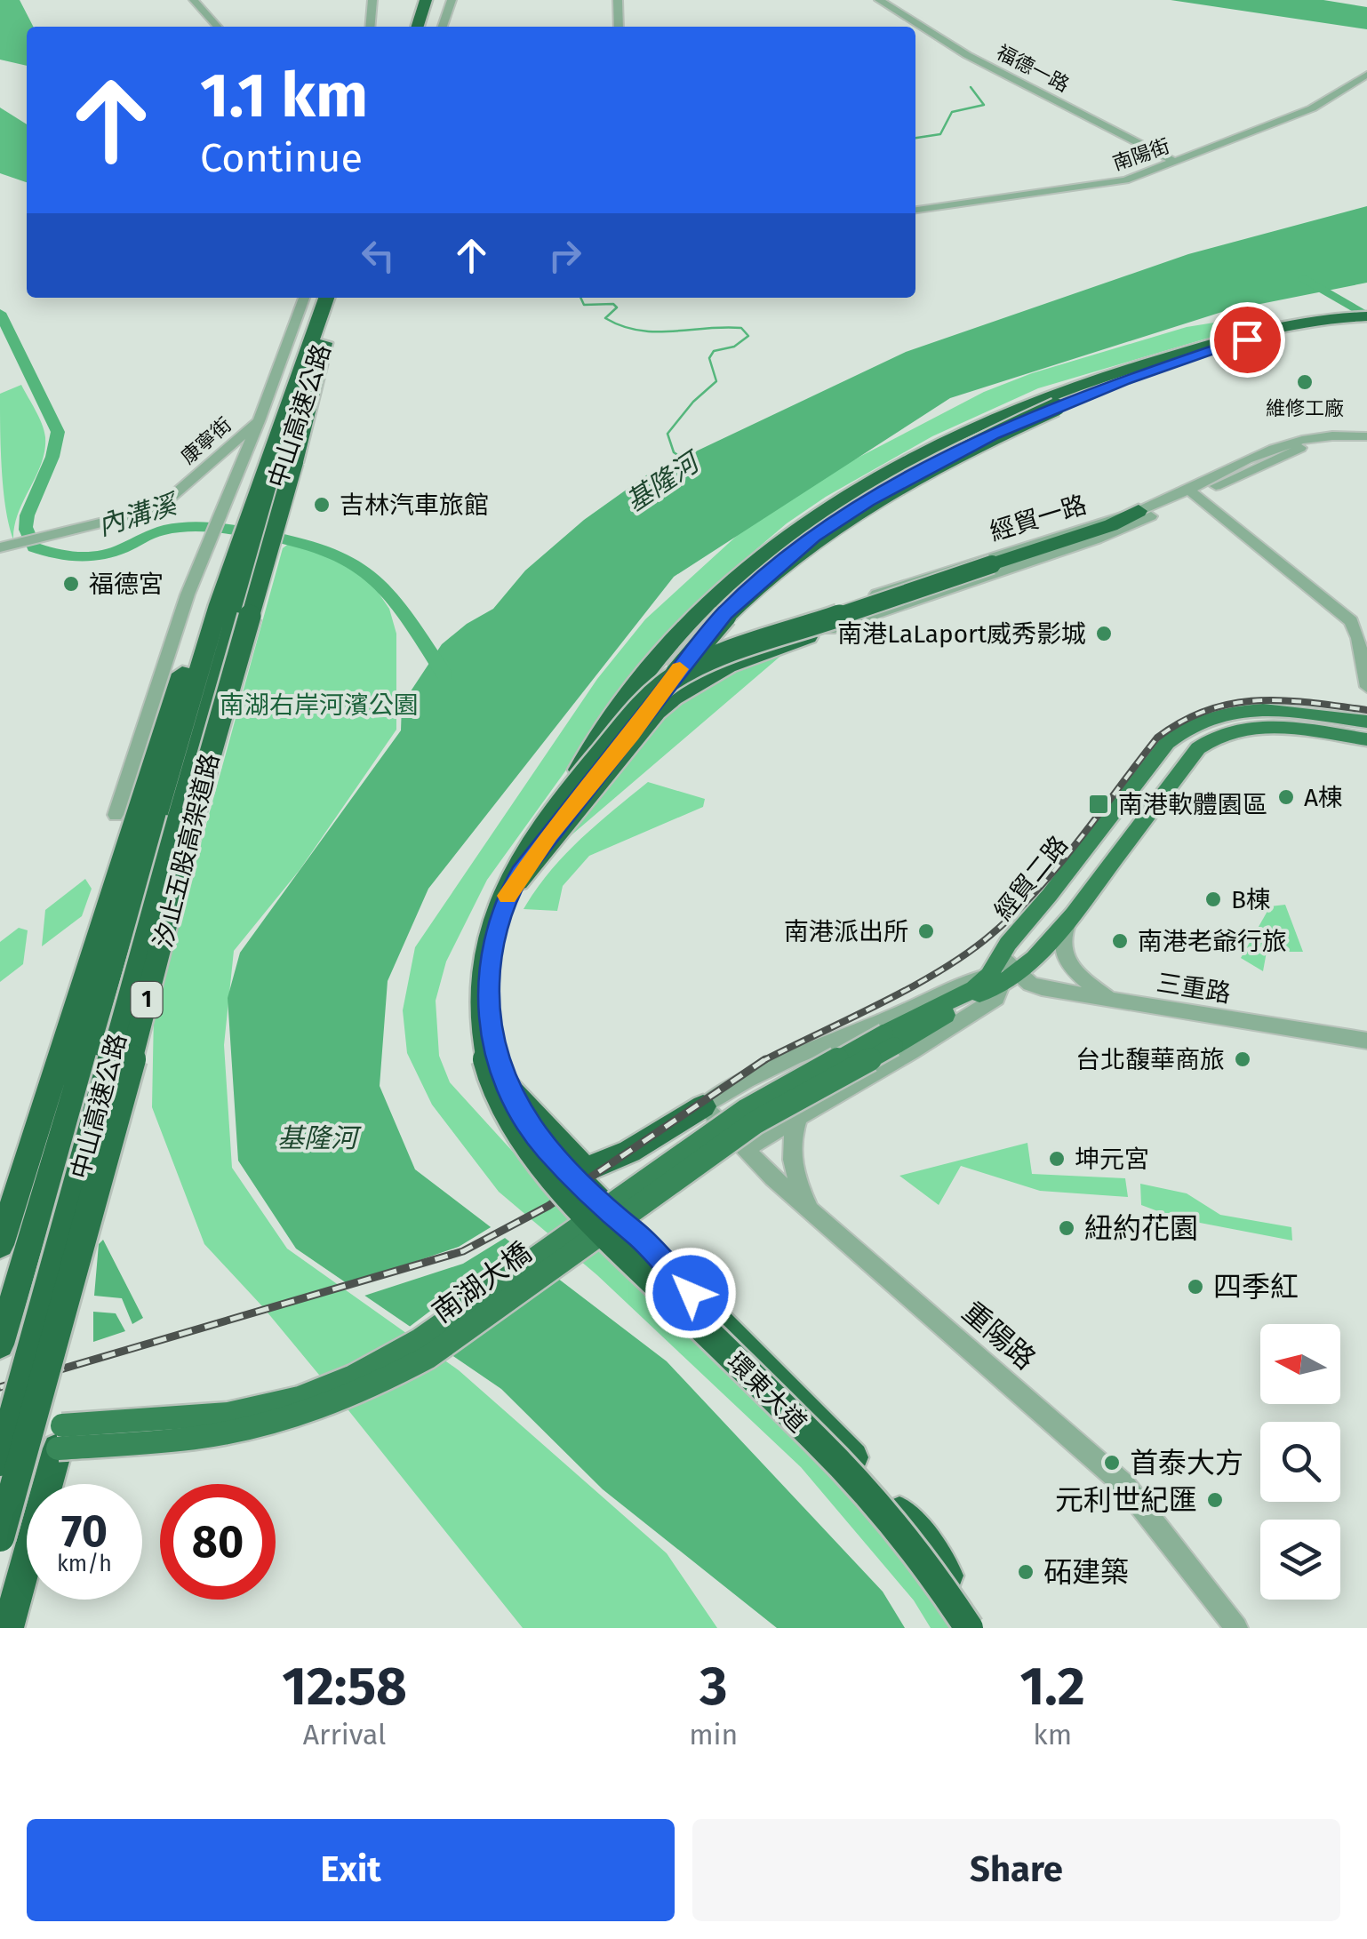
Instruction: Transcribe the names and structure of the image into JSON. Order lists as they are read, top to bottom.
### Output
{
  "streets": {
    "highway": [
      "中山高速公路",
      "汐止五股高架道路",
      "1",
      "環東大道"
    ],
    "main road": ["經貿二路", "南湖大橋"],
    "street": [
      "福德一路",
      "南陽街",
      "康寧街",
      "經貿一路",
      "三重路",
      "重陽路"
    ]
  },
  "crossings": [
    ["福德一路", "南陽街"],
    ["中山高速公路", "汐止五股高架道路"],
    ["經貿二路", "三重路"],
    ["經貿二路", "南湖大橋"],
    ["三重路", "南湖大橋"]
  ],
  "water": ["基隆河", "內溝溪"],
  "parks": ["南湖右岸河濱公園"],
  "places": {
    "other": [
      "維修工廠",
      "吉林汽車旅館",
      "福德宮",
      "南港LaLaport威秀影城",
      "A棟",
      "B棟",
      "南港派出所",
      "南港老爺行旅",
      "台北馥華商旅",
      "坤元宮",
      "紐約花園",
      "四季紅",
      "首泰大方",
      "元利世紀匯",
      "砳建築"
    ],
    "transit": ["南港軟體園區"]
  },
  "north": "left",
  "page": {
    "turn": ["1.1 km", "Continue"],
    "speed": "70 km/h",
    "limit": "80",
    "eta": [
      "12:58",
      "Arrival",
      "3",
      "min",
      "1.2",
      "km"
    ],
    "buttons": ["Exit", "Share"]
  }
}
